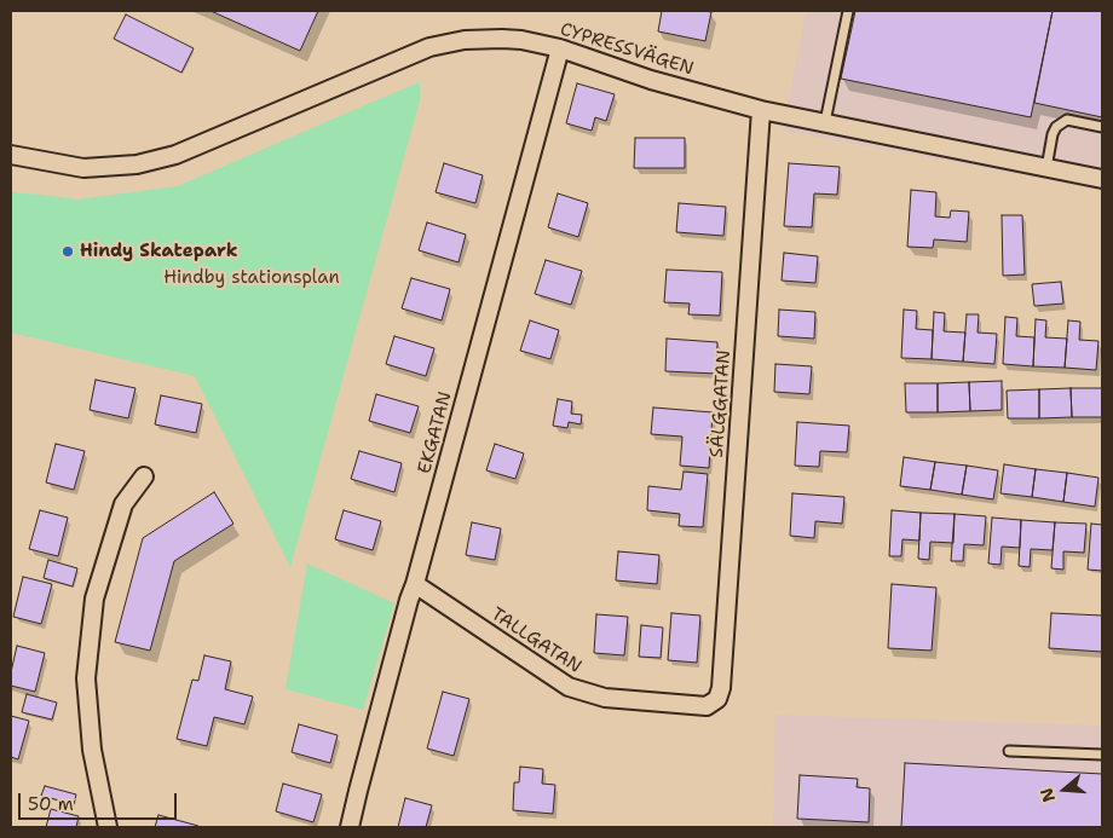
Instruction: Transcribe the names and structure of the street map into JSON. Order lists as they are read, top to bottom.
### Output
{
  "streets": {
    "street": [
      "CYPRESSVÄGEN",
      "SÄLGGATAN",
      "EKGATAN",
      "TALLGATAN"
    ]
  },
  "crossings": [
    ["CYPRESSVÄGEN", "SÄLGGATAN"],
    ["CYPRESSVÄGEN", "EKGATAN"],
    ["SÄLGGATAN", "TALLGATAN"],
    ["EKGATAN", "TALLGATAN"]
  ],
  "parks": ["Hindby stationsplan"],
  "places": ["Hindy Skatepark"],
  "scale_bar": "50 m",
  "north": "left"
}
